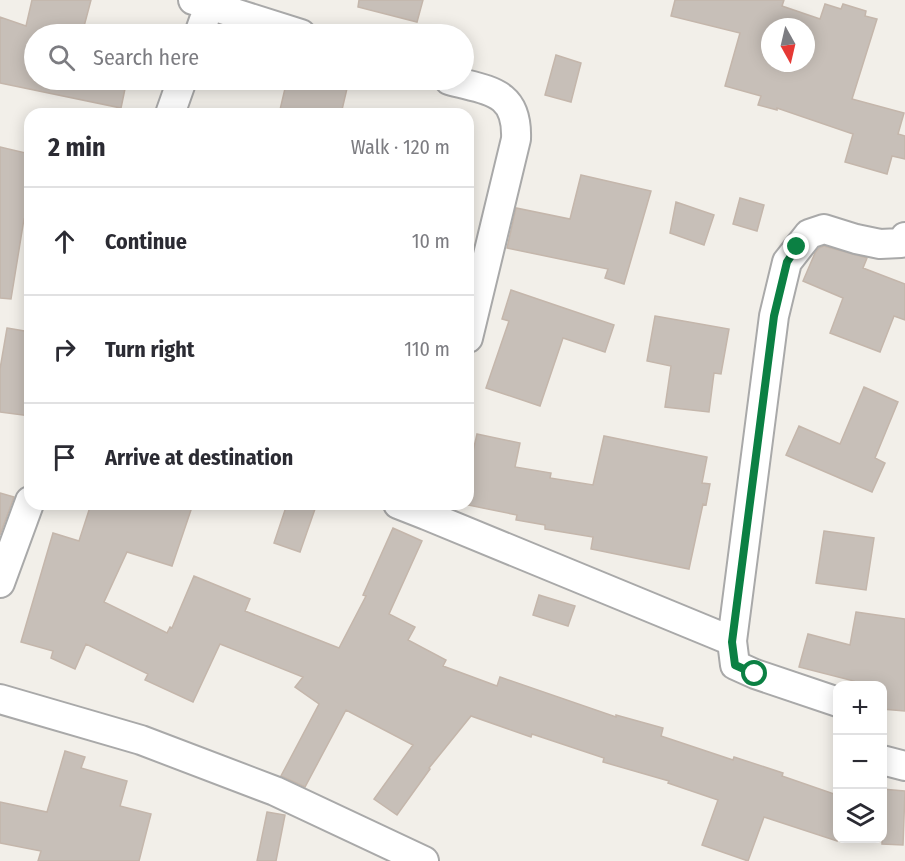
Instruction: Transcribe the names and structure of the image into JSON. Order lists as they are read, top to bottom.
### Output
{
  "north": "bottom",
  "page": {
    "search": "Search here",
    "heading": ["2 min", "Walk · 120 m"],
    "list": [
      ["Continue", "10 m"],
      ["Turn right", "110 m"],
      "Arrive at destination"
    ],
    "map_buttons": ["+", "−"]
  }
}
